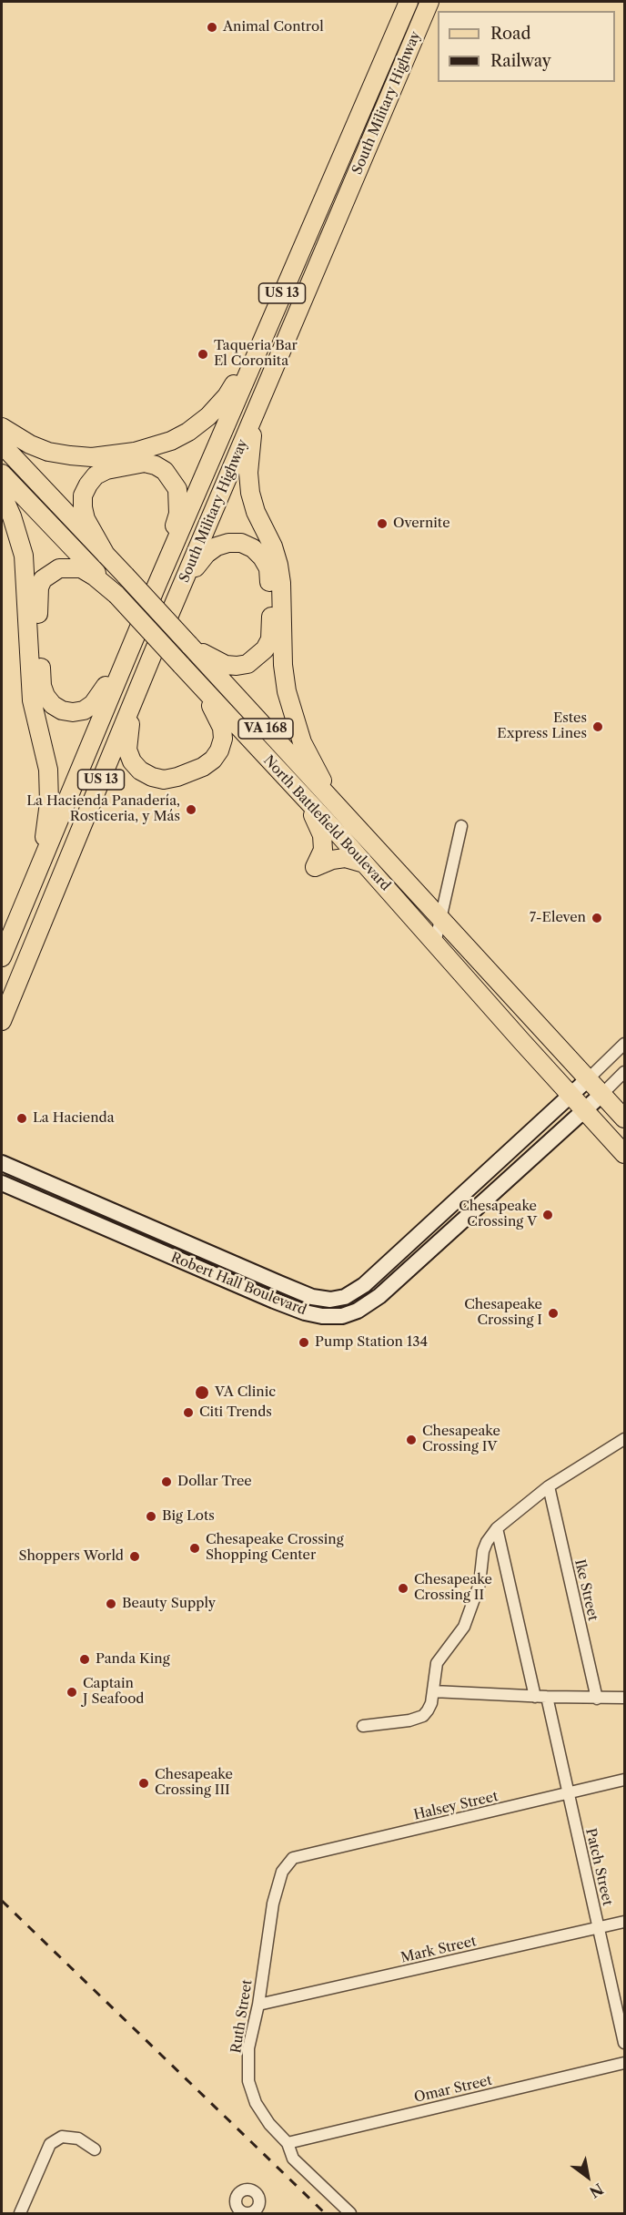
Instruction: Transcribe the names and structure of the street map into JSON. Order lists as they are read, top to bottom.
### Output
{
  "streets": {
    "main road": [
      "South Military Highway",
      "US 13",
      "VA 168",
      "North Battlefield Boulevard"
    ],
    "street": [
      "Robert Hall Boulevard",
      "Ike Street",
      "Halsey Street",
      "Patch Street",
      "Mark Street",
      "Ruth Street",
      "Omar Street"
    ]
  },
  "crossings": [
    ["North Battlefield Boulevard", "Robert Hall Boulevard"],
    ["Halsey Street", "Patch Street"],
    ["Halsey Street", "Ruth Street"],
    ["Patch Street", "Mark Street"],
    ["Mark Street", "Ruth Street"],
    ["Ruth Street", "Omar Street"]
  ],
  "places": [
    "Animal Control",
    "Taqueria Bar El Coronita",
    "Overnite",
    "Estes Express Lines",
    "La Hacienda Panadería, Rosticeria, y Más",
    "7-Eleven",
    "La Hacienda",
    "Chesapeake Crossing V",
    "Chesapeake Crossing I",
    "Pump Station 134",
    "VA Clinic",
    "Citi Trends",
    "Chesapeake Crossing IV",
    "Dollar Tree",
    "Big Lots",
    "Chesapeake Crossing Shopping Center",
    "Shoppers World",
    "Chesapeake Crossing II",
    "Beauty Supply",
    "Panda King",
    "Captain J Seafood",
    "Chesapeake Crossing III"
  ],
  "legend": ["Road", "Railway"],
  "north": "bottom right"
}
